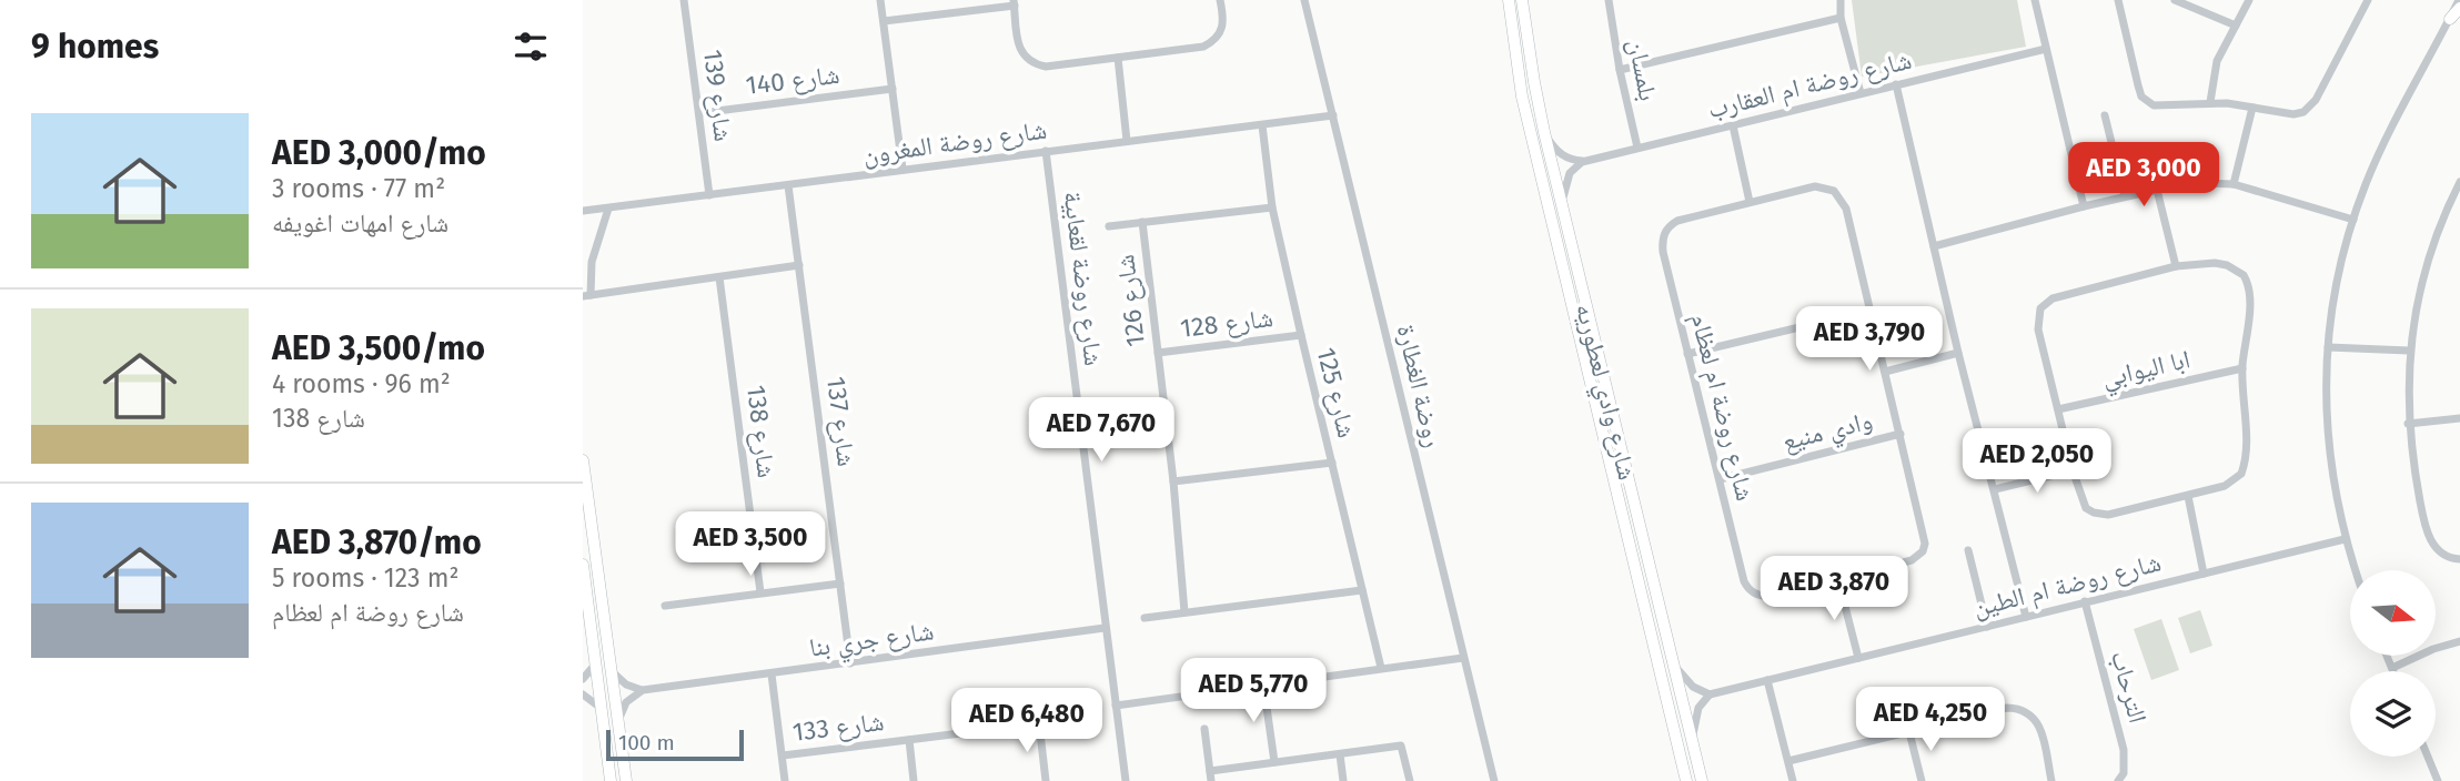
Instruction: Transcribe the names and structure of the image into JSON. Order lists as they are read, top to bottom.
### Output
{
  "streets": {
    "street": [
      "بلمسان",
      "شارع 140",
      "شارع روضة ام العقارب",
      "شارع 139",
      "شارع روضة المغرون",
      "شارع روضة لقعابية",
      "شارع 126",
      "شارع 128",
      "ابا اليوابي",
      "روضة الغطارة",
      "شارع وادي لعطوريه",
      "شارع 125",
      "شارع روضة ام لعظام",
      "شارع 137",
      "وادي منيع",
      "شارع 138",
      "شارع روضة ام الطين",
      "شارع جري بنا",
      "الترحاب",
      "شارع 133"
    ]
  },
  "crossings": [
    ["بلمسان", "شارع روضة ام العقارب"],
    ["شارع 140", "شارع 139"],
    ["شارع 139", "شارع روضة المغرون"],
    ["شارع روضة المغرون", "شارع روضة لقعابية"],
    ["شارع روضة المغرون", "روضة الغطارة"],
    ["شارع روضة المغرون", "شارع 125"],
    ["شارع روضة المغرون", "شارع 137"],
    ["شارع روضة لقعابية", "شارع جري بنا"],
    ["شارع 126", "شارع 128"],
    ["شارع 126", "شارع 125"],
    ["شارع 128", "شارع 125"],
    ["شارع روضة ام لعظام", "وادي منيع"],
    ["شارع 137", "شارع جري بنا"],
    ["شارع روضة ام الطين", "الترحاب"]
  ],
  "scale_bar": "100 m",
  "north": "right",
  "page": {
    "heading": "9 homes",
    "list": [
      {
        "name": "AED 3,000/mo",
        "note": "3 rooms · 77 m² · شارع امهات اغويفه"
      },
      {
        "name": "AED 3,500/mo",
        "note": "4 rooms · 96 m² · شارع 138"
      },
      {
        "name": "AED 3,870/mo",
        "note": "5 rooms · 123 m² · شارع روضة ام لعظام"
      }
    ],
    "price": [
      "AED 3,000",
      "AED 3,790",
      "AED 7,670",
      "AED 2,050",
      "AED 3,500",
      "AED 3,870",
      "AED 5,770",
      "AED 4,250",
      "AED 6,480"
    ],
    "scale": "100 m"
  }
}
